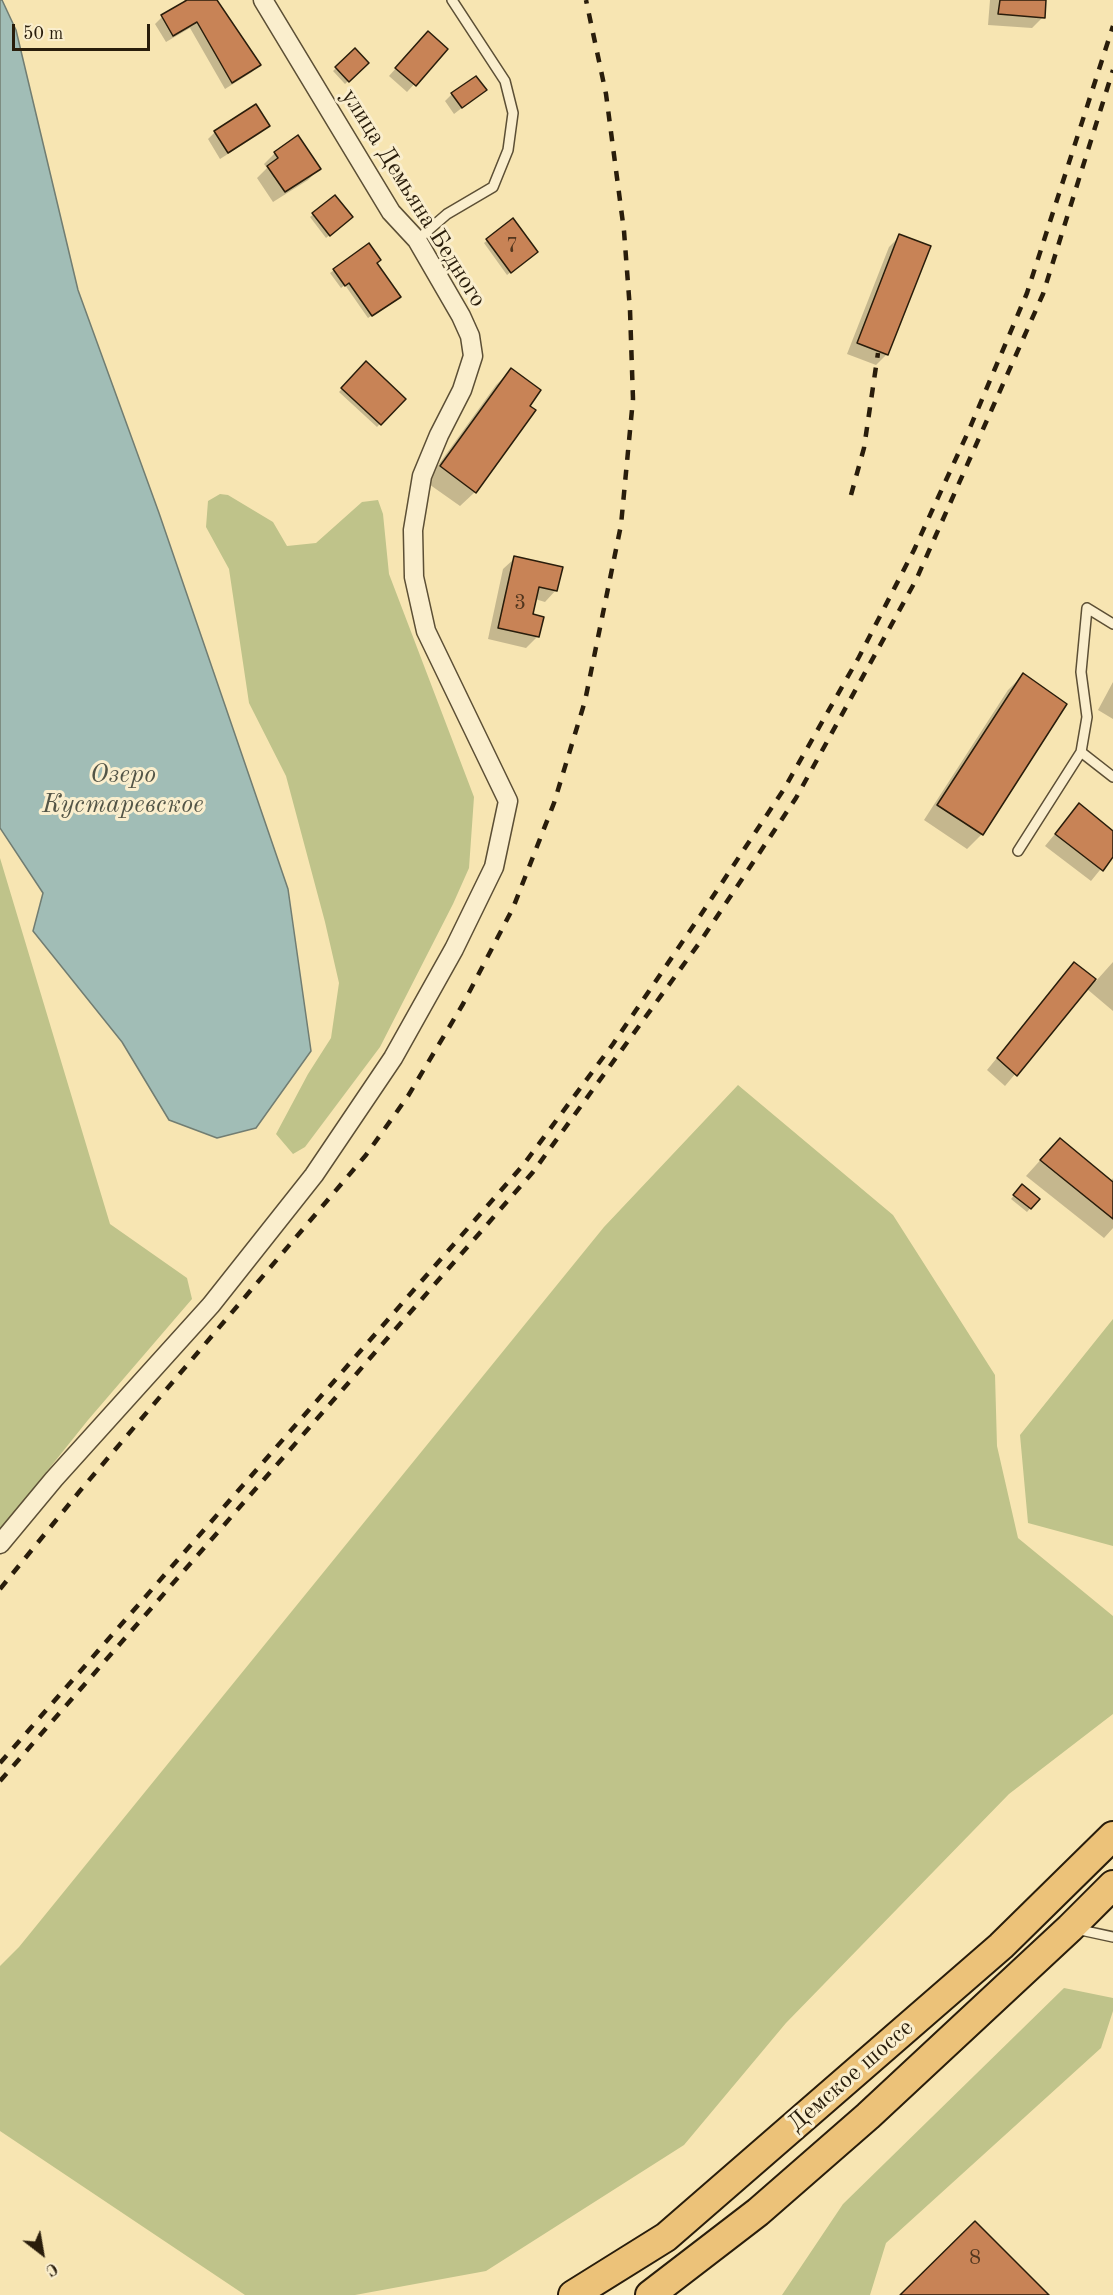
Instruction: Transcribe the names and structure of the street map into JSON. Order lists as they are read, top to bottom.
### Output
{
  "streets": {
    "main road": ["Демское шоссе"],
    "street": ["улица Демьяна Бедного"]
  },
  "water": ["Озеро Кустаревское"],
  "house_numbers": ["7", "3", "8"],
  "scale_bar": "50 m",
  "north": "bottom right"
}
